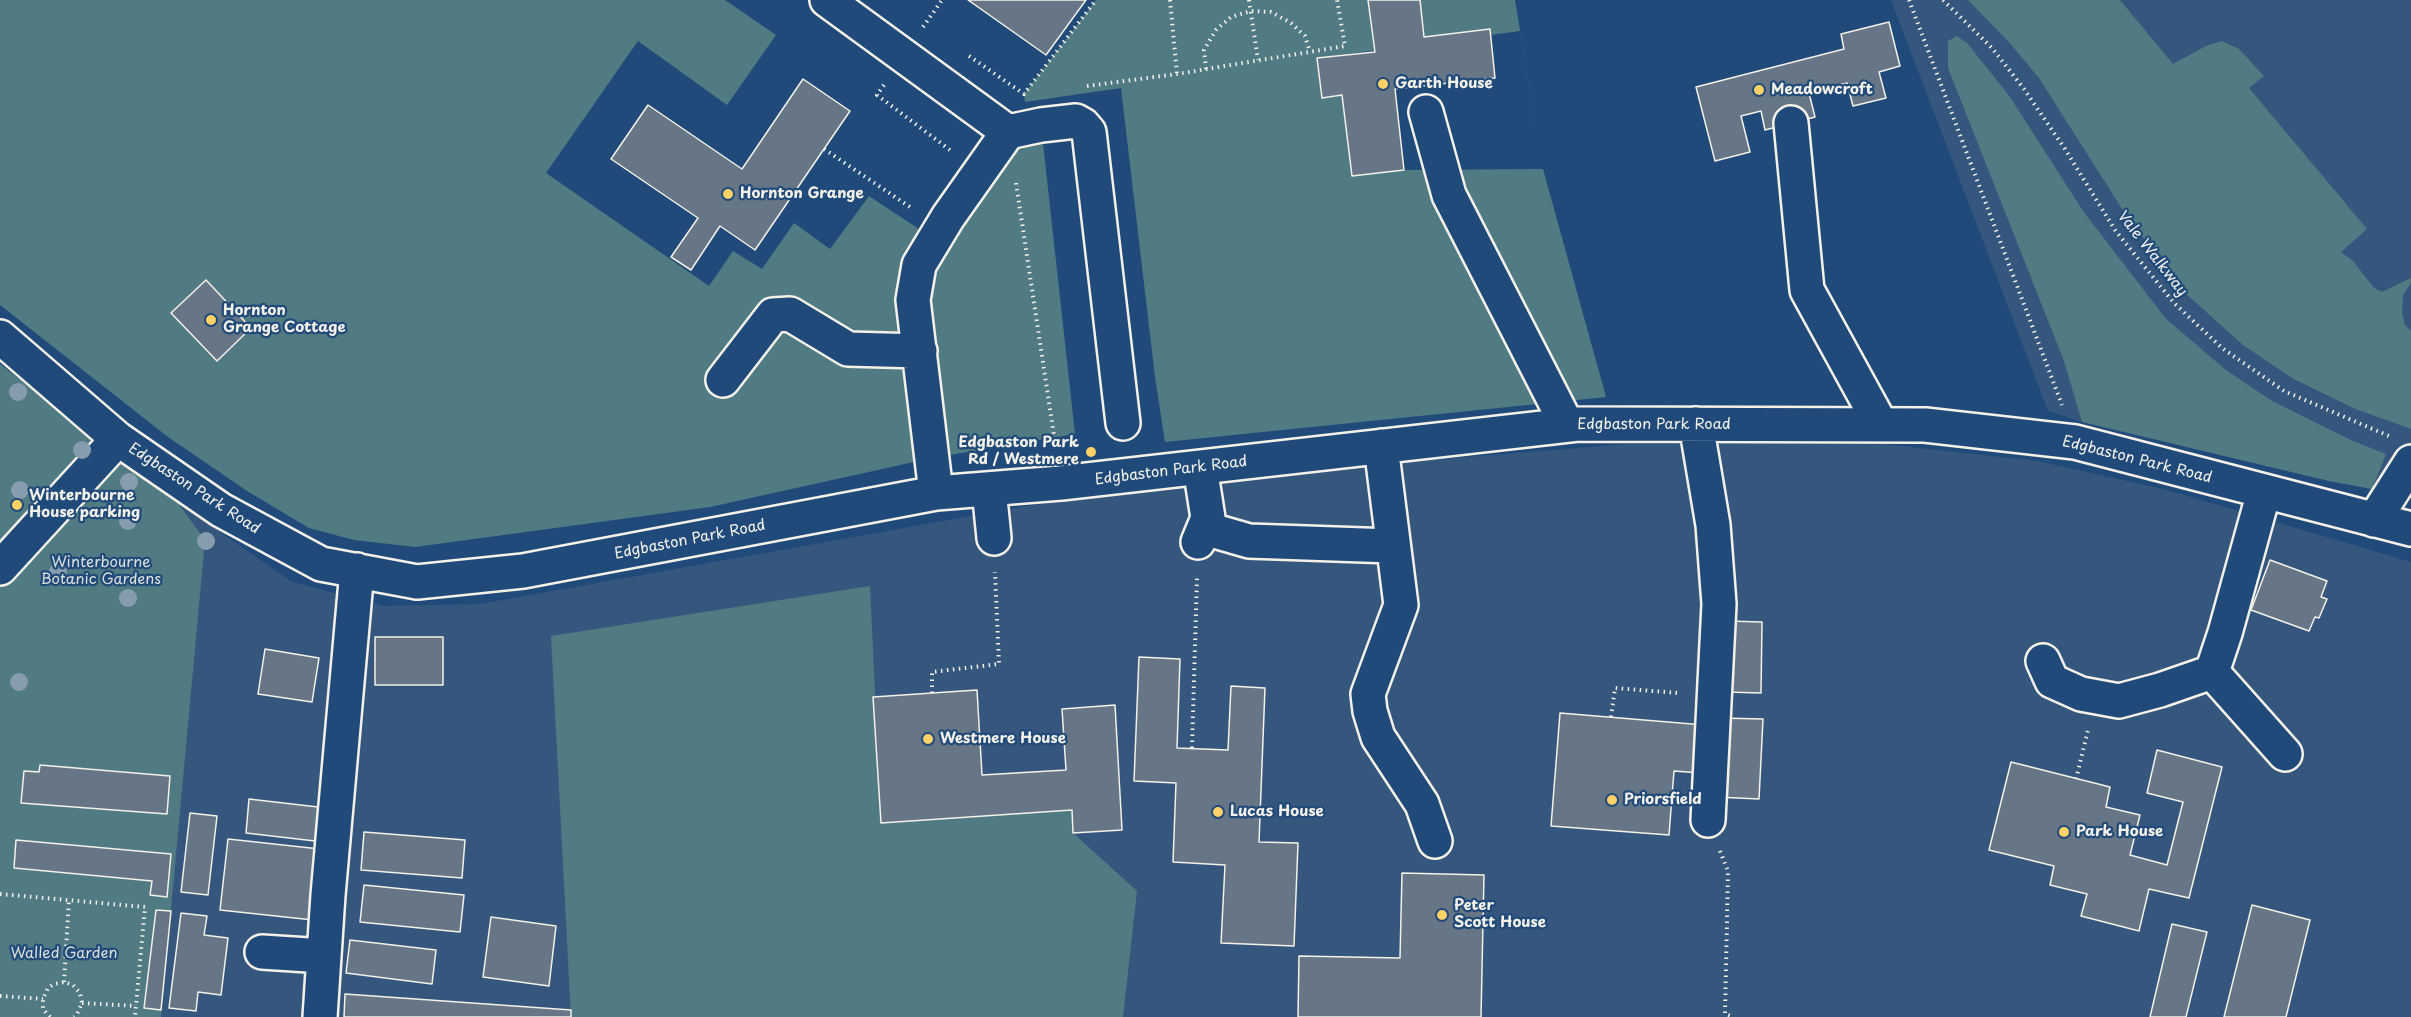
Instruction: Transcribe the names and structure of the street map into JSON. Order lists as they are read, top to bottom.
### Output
{
  "streets": {
    "street": ["Edgbaston Park Road"],
    "path": ["Vale Walkway"]
  },
  "parks": ["Winterbourne Botanic Gardens", "Walled Garden"],
  "places": [
    "Garth House",
    "Meadowcroft",
    "Hornton Grange",
    "Hornton Grange Cottage",
    "Edgbaston Park Rd / Westmere",
    "Winterbourne House parking",
    "Westmere House",
    "Priorsfield",
    "Lucas House",
    "Park House",
    "Peter Scott House"
  ]
}
